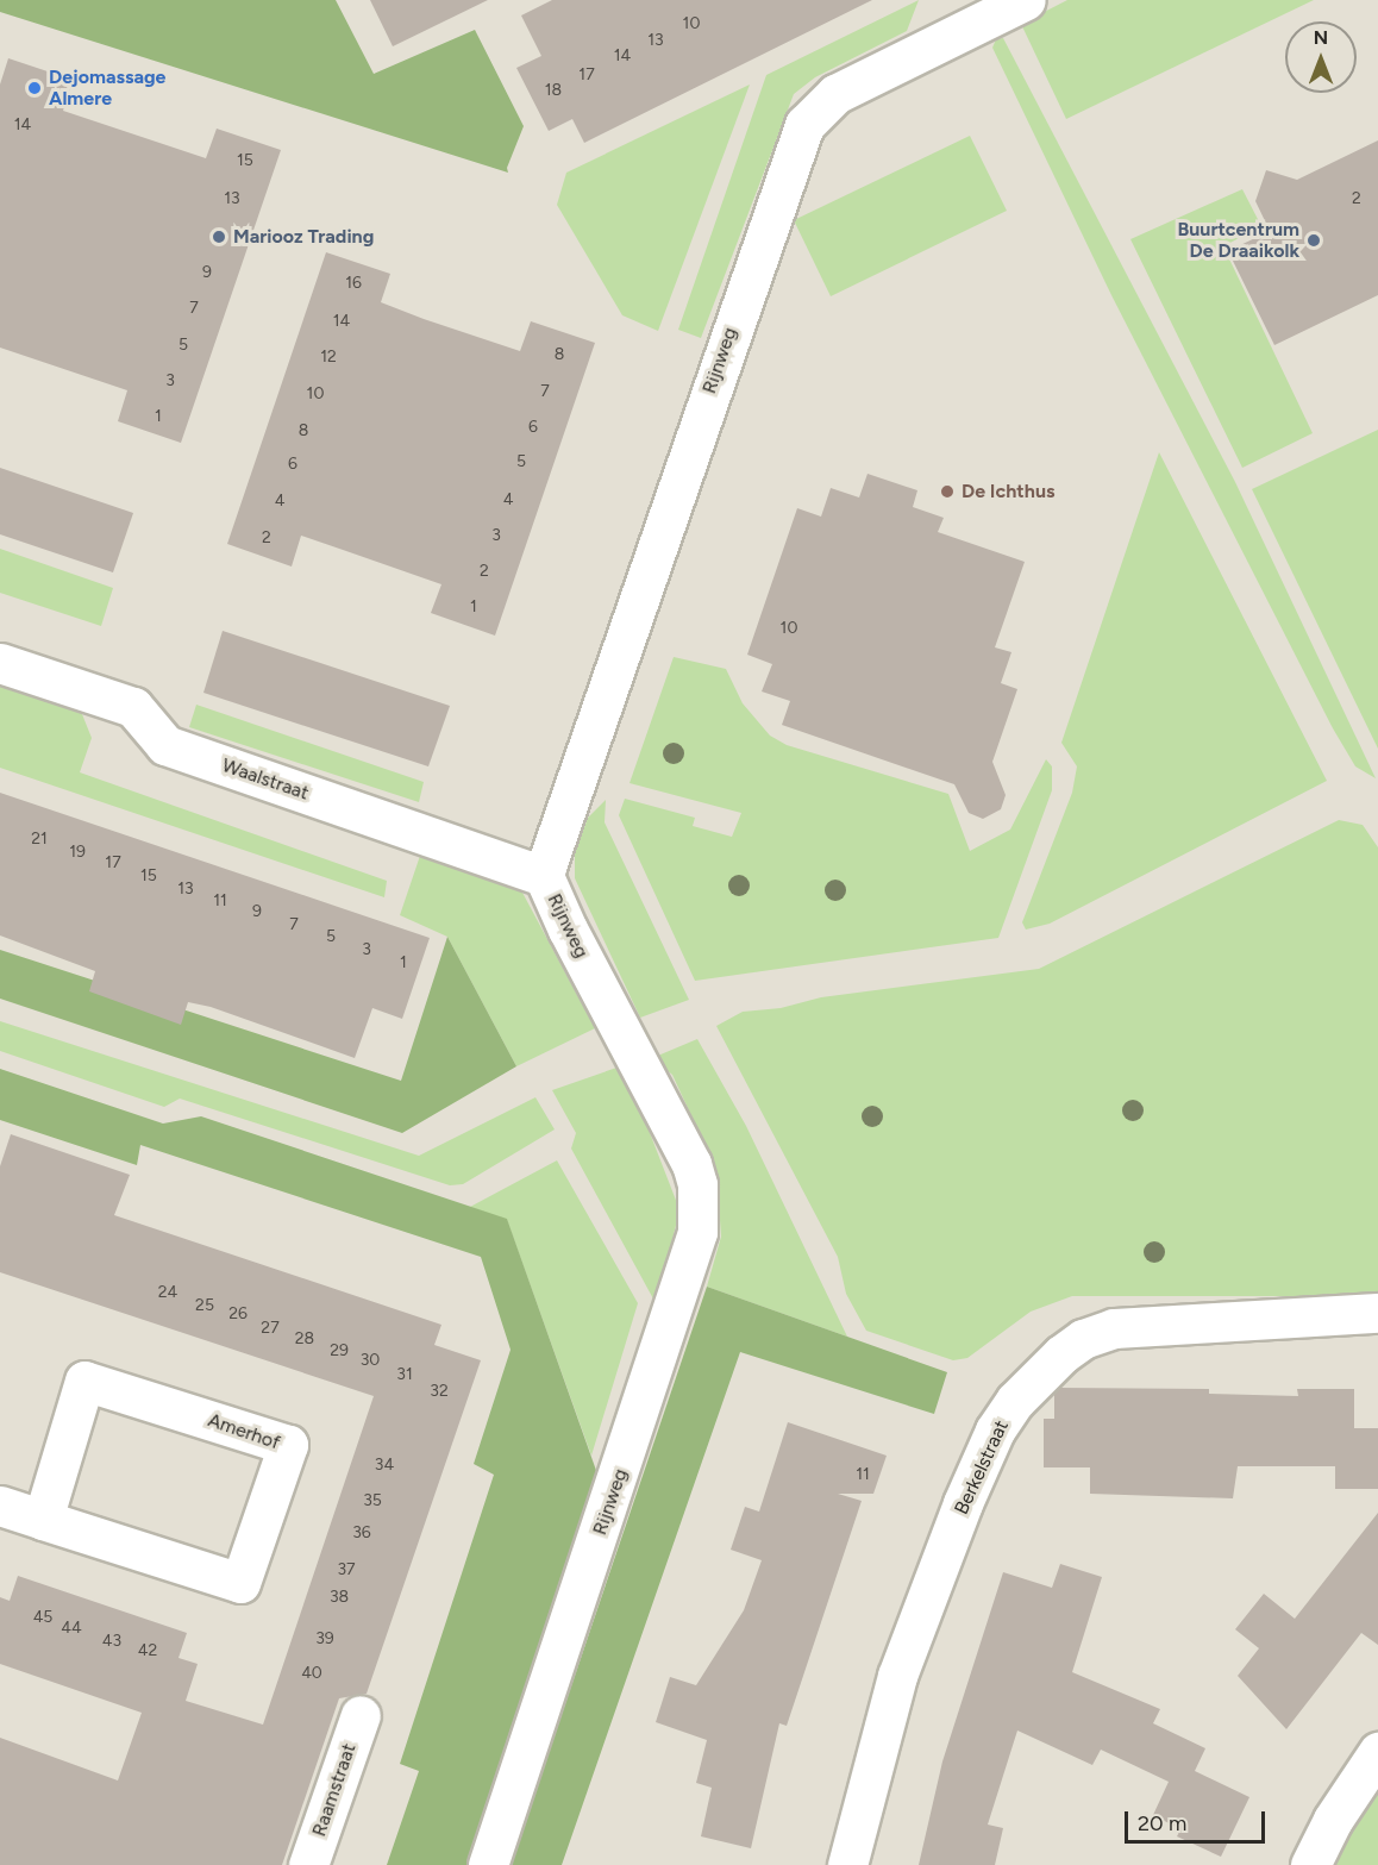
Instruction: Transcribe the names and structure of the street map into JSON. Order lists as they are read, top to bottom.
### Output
{
  "streets": {
    "street": [
      "Rijnweg",
      "Waalstraat",
      "Amerhof",
      "Berkelstraat",
      "Raamstraat"
    ]
  },
  "crossings": [
    ["Rijnweg", "Waalstraat"]
  ],
  "places": [
    "Dejomassage Almere",
    "Mariooz Trading",
    "Buurtcentrum De Draaikolk",
    "De Ichthus"
  ],
  "house_numbers": [
    "10",
    "13",
    "14",
    "17",
    "18",
    "14",
    "15",
    "13",
    "2",
    "9",
    "16",
    "7",
    "14",
    "5",
    "8",
    "12",
    "3",
    "7",
    "10",
    "1",
    "6",
    "8",
    "5",
    "6",
    "4",
    "4",
    "3",
    "2",
    "2",
    "1",
    "10",
    "21",
    "19",
    "17",
    "15",
    "13",
    "11",
    "9",
    "7",
    "5",
    "3",
    "1",
    "24",
    "25",
    "26",
    "27",
    "28",
    "29",
    "30",
    "31",
    "32",
    "34",
    "11",
    "35",
    "36",
    "37",
    "38",
    "45",
    "44",
    "39",
    "43",
    "42",
    "40"
  ],
  "scale_bar": "20 m",
  "north": "top"
}
